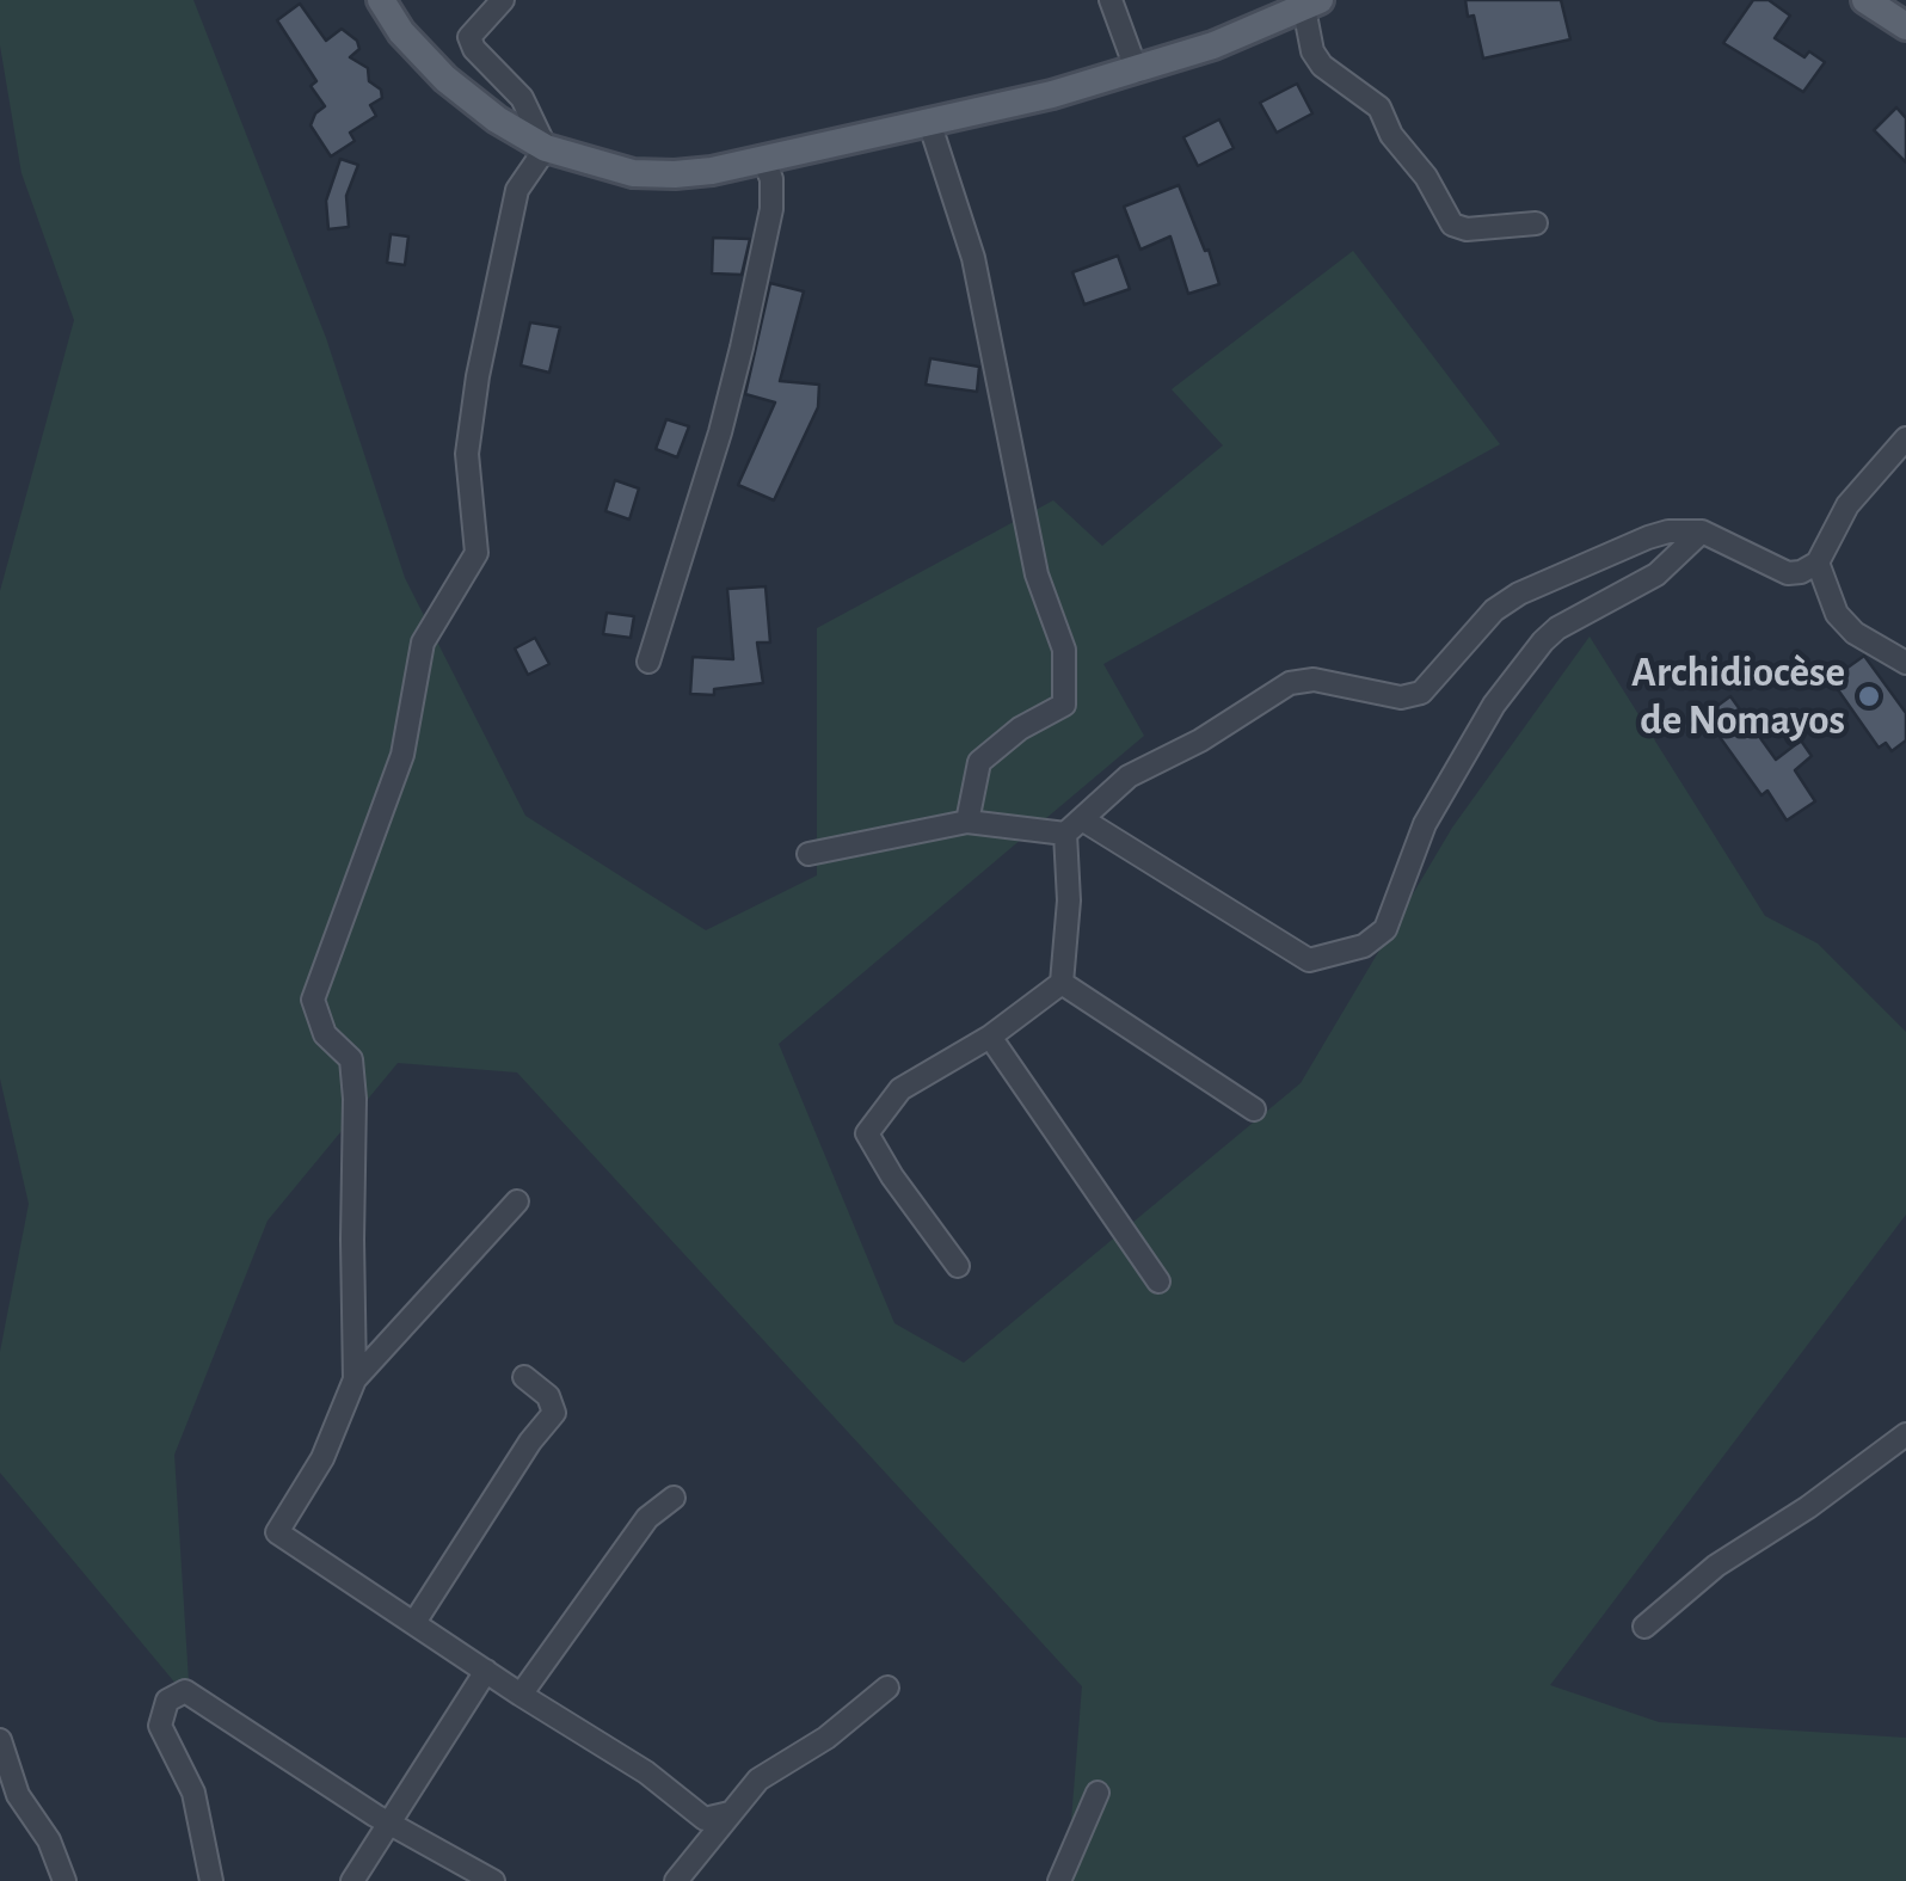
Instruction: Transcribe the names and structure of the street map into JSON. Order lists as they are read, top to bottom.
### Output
{
  "places": ["Archidiocèse de Nomayos"]
}
